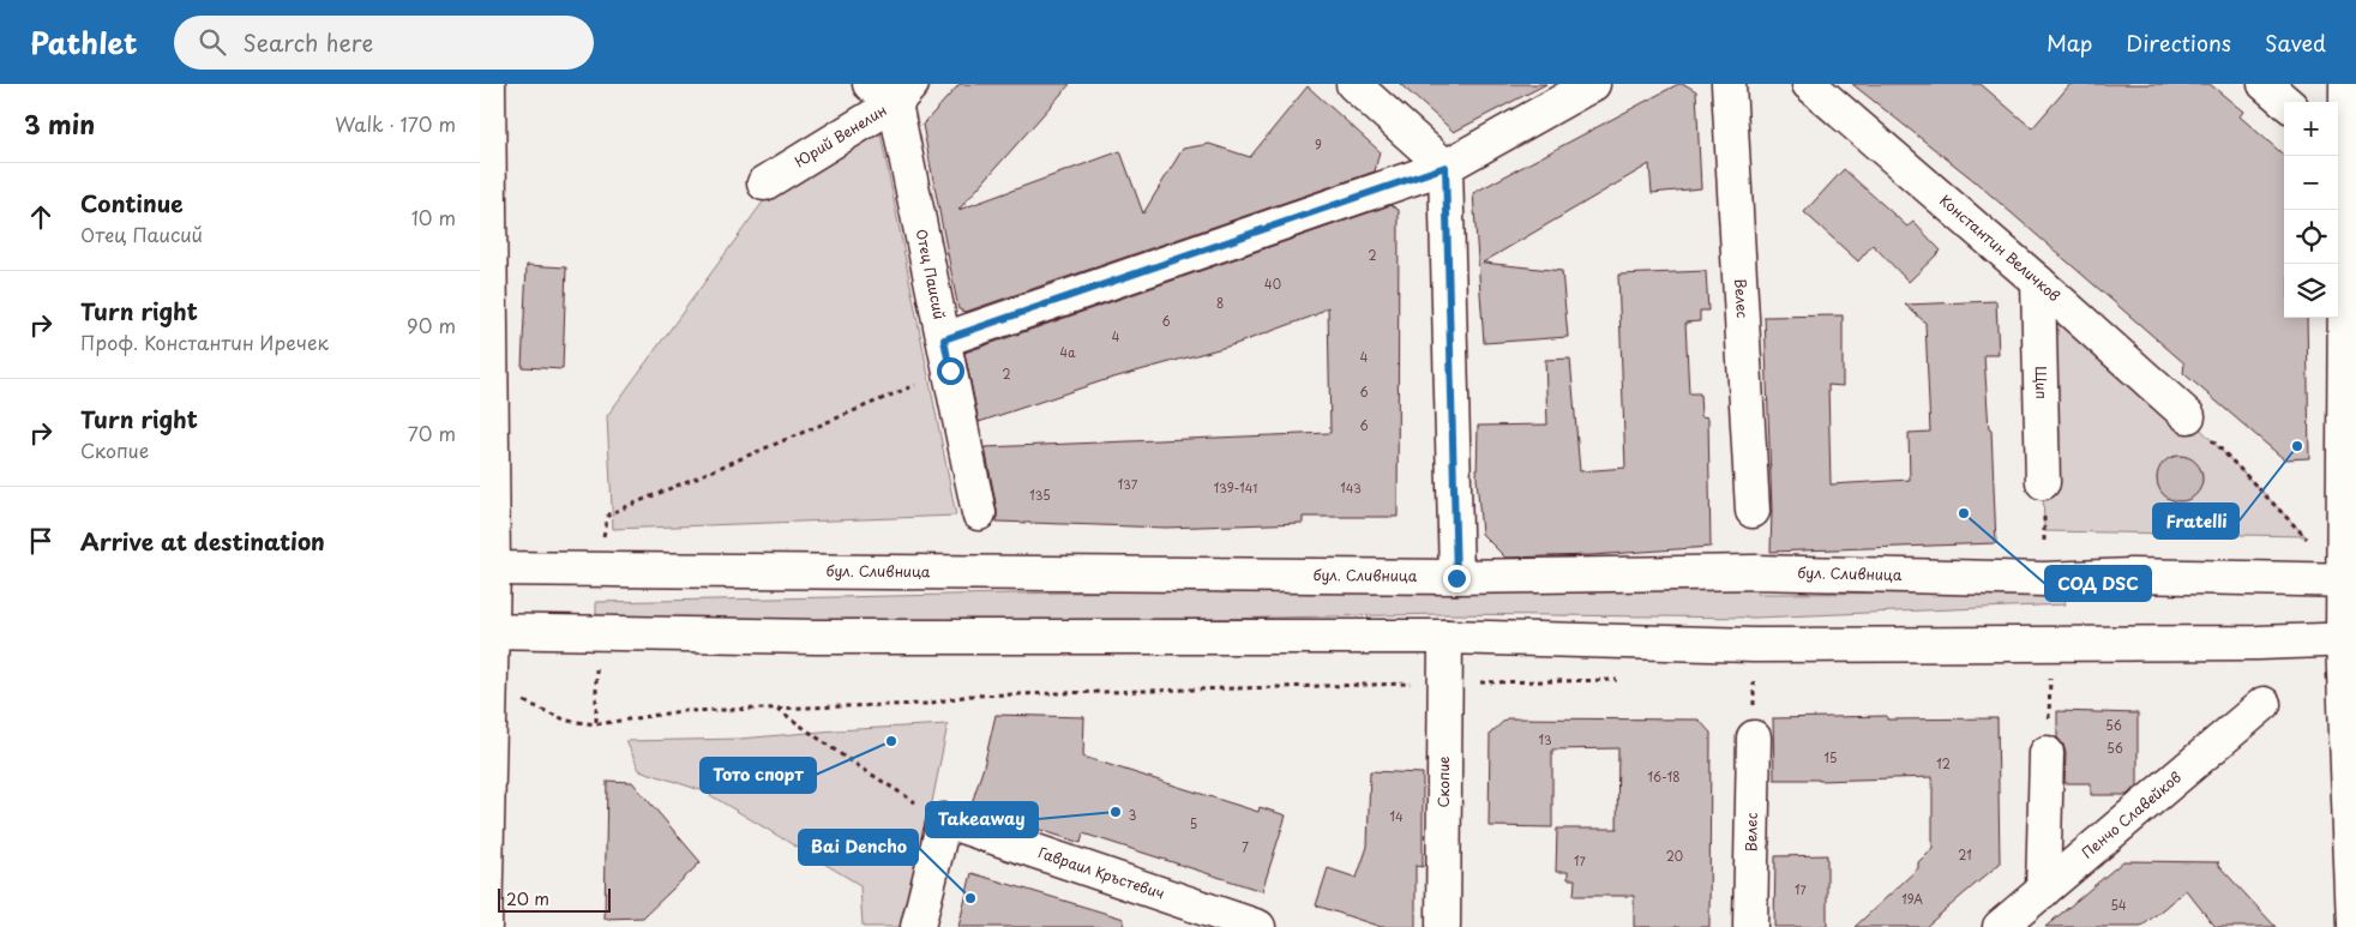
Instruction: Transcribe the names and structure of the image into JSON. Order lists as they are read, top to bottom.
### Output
{
  "streets": {
    "street": [
      "Юрий Венелин",
      "Константин Величков",
      "Отец Паисий",
      "Велес",
      "Щип",
      "бул. Сливница",
      "Скопие",
      "Пенчо Славейков",
      "Гавраил Кръстевич"
    ]
  },
  "crossings": [
    ["Юрий Венелин", "Отец Паисий"],
    ["Константин Величков", "Щип"]
  ],
  "places": [
    "Fratelli",
    "СОД DSC",
    "Тото спорт",
    "Takeaway",
    "Bai Dencho"
  ],
  "house_numbers": [
    "9",
    "2",
    "40",
    "8",
    "6",
    "4",
    "4a",
    "4",
    "2",
    "6",
    "6",
    "137",
    "139-141",
    "143",
    "135",
    "56",
    "13",
    "56",
    "15",
    "12",
    "16-18",
    "3",
    "14",
    "5",
    "7",
    "21",
    "20",
    "17",
    "17",
    "19А",
    "54"
  ],
  "scale_bar": "20 m",
  "page": {
    "header": "Pathlet",
    "search": "Search here",
    "nav": ["Map", "Directions", "Saved"],
    "heading": ["3 min", "Walk · 170 m"],
    "map_buttons": ["+", "−"],
    "list": [
      ["Continue", "Отец Паисий", "10 m"],
      ["Turn right", "Проф. Константин Иречек", "90 m"],
      ["Turn right", "Скопие", "70 m"],
      "Arrive at destination"
    ],
    "scale": "20 m"
  }
}
